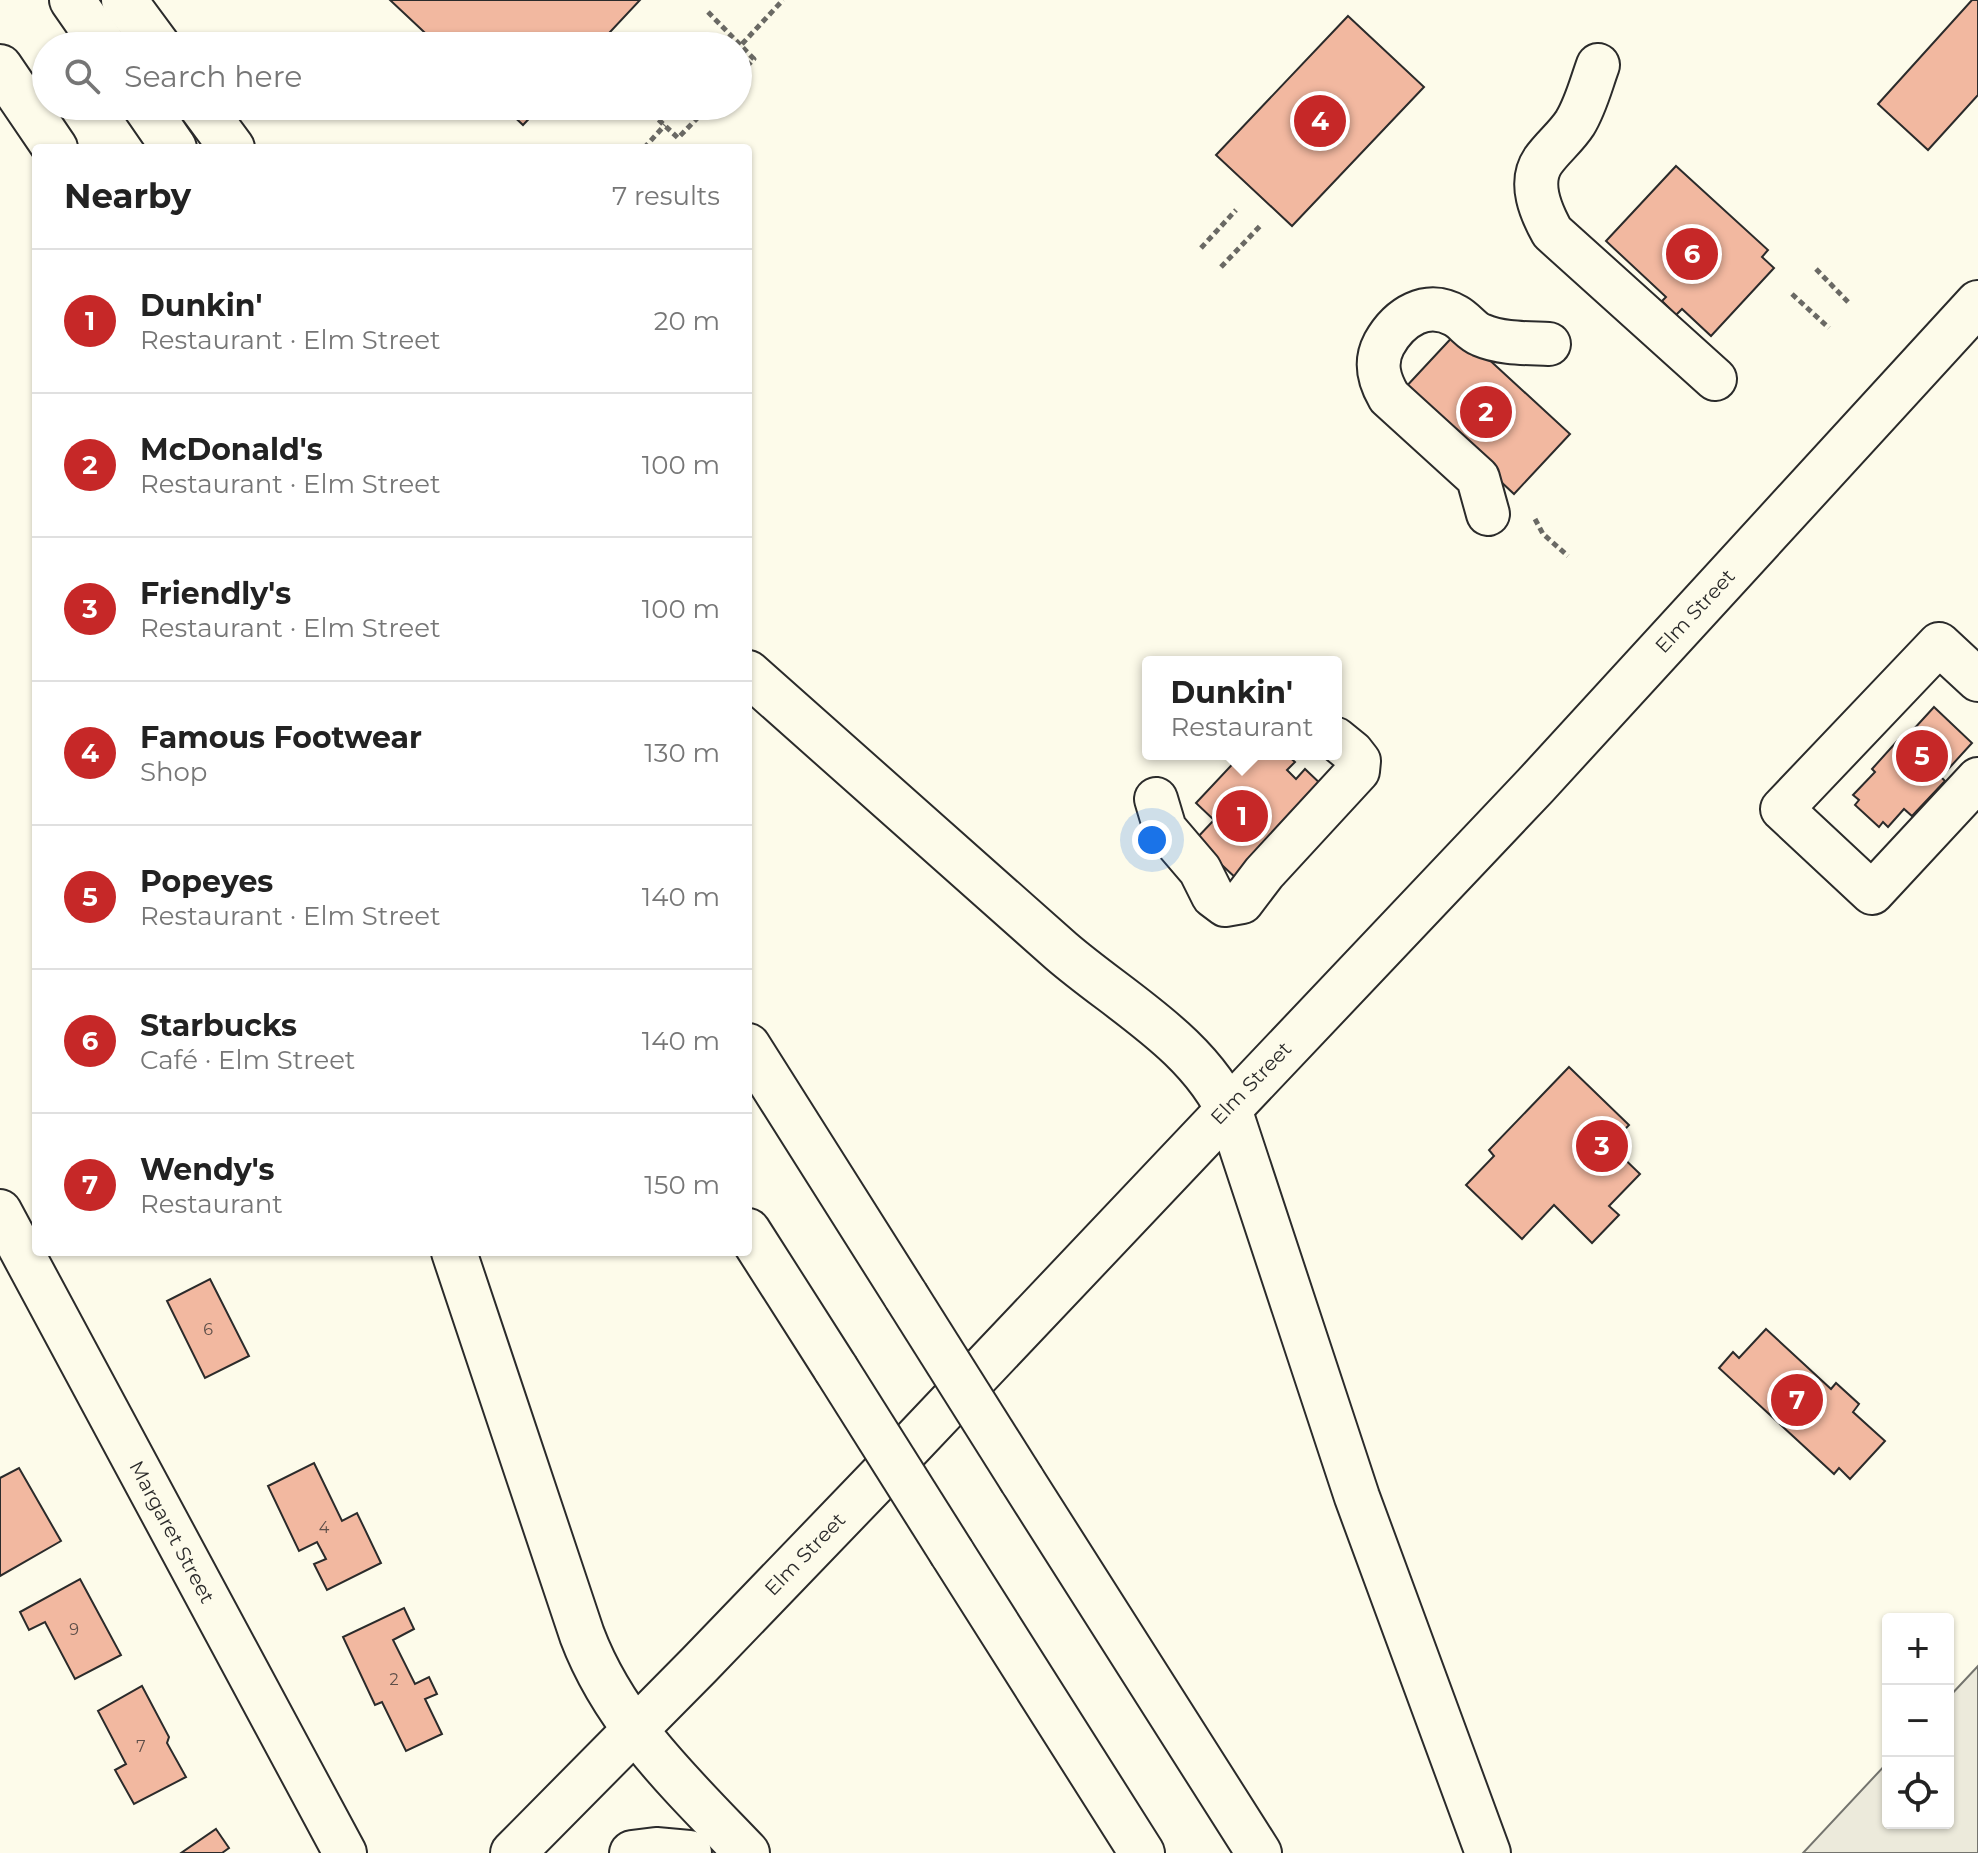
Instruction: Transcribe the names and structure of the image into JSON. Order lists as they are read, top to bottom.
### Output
{
  "streets": {
    "main road": ["Elm Street"],
    "street": ["Margaret Street"]
  },
  "house_numbers": [
    "6",
    "4",
    "9",
    "2",
    "7"
  ],
  "page": {
    "search": "Search here",
    "pins": [
      "4",
      "6",
      "2",
      "5",
      "1",
      "3",
      "7"
    ],
    "heading": ["Nearby", "7 results"],
    "list": [
      {
        "mark": "1",
        "name": "Dunkin'",
        "note": "Restaurant · Elm Street",
        "value": "20 m"
      },
      {
        "mark": "2",
        "name": "McDonald's",
        "note": "Restaurant · Elm Street",
        "value": "100 m"
      },
      {
        "mark": "3",
        "name": "Friendly's",
        "note": "Restaurant · Elm Street",
        "value": "100 m"
      },
      {
        "mark": "4",
        "name": "Famous Footwear",
        "note": "Shop",
        "value": "130 m"
      },
      {
        "mark": "5",
        "name": "Popeyes",
        "note": "Restaurant · Elm Street",
        "value": "140 m"
      },
      {
        "mark": "6",
        "name": "Starbucks",
        "note": "Café · Elm Street",
        "value": "140 m"
      },
      {
        "mark": "7",
        "name": "Wendy's",
        "note": "Restaurant",
        "value": "150 m"
      }
    ],
    "popup": ["Dunkin'", "Restaurant"],
    "map_buttons": ["+", "−"]
  }
}
